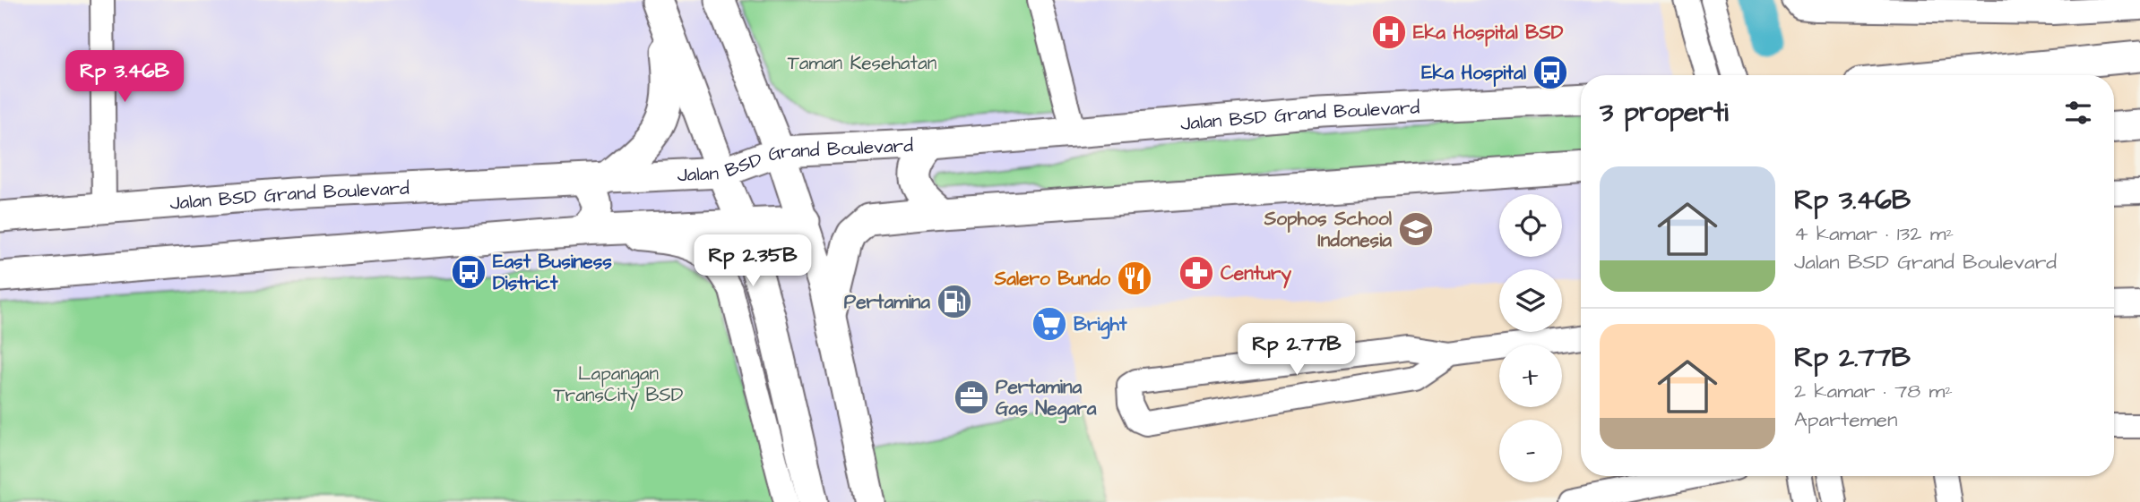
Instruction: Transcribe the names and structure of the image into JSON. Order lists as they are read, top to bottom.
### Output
{
  "streets": {
    "main road": ["Jalan BSD Grand Boulevard"]
  },
  "parks": ["Taman Kesehatan", "Lapangan TransCity BSD"],
  "places": {
    "hospital": ["Eka Hospital BSD"],
    "bus stop": ["Eka Hospital", "East Business District"],
    "school or university": ["Sophos School Indonesia"],
    "pharmacy": ["Century"],
    "restaurant": ["Salero Bundo"],
    "fuel station": ["Pertamina"],
    "supermarket": ["Bright"],
    "office": ["Pertamina Gas Negara"]
  },
  "page": {
    "price": ["Rp 3.46B", "Rp 2.35B", "Rp 2.77B"],
    "heading": "3 properti",
    "list": [
      {
        "name": "Rp 3.46B",
        "note": "4 kamar · 132 m² · Jalan BSD Grand Boulevard"
      },
      {
        "name": "Rp 2.77B",
        "note": "2 kamar · 78 m² · Apartemen"
      }
    ],
    "map_buttons": ["+", "−"]
  }
}
